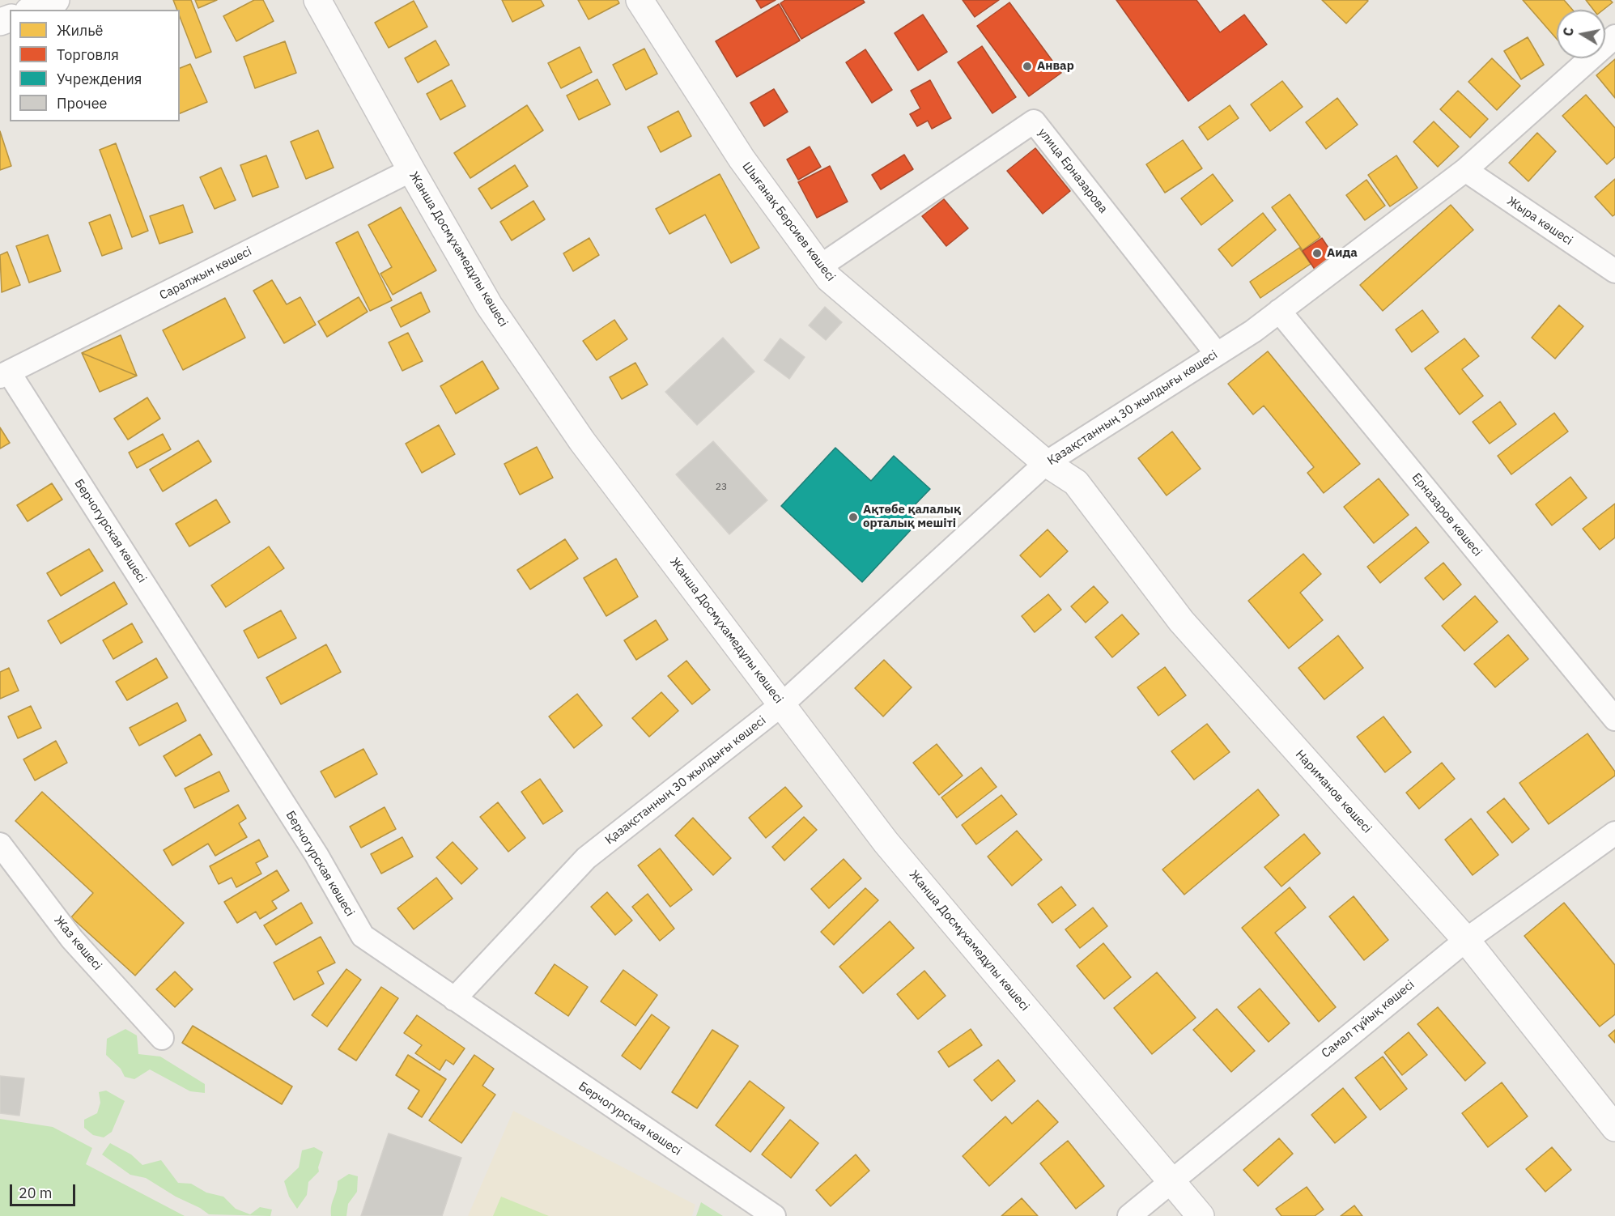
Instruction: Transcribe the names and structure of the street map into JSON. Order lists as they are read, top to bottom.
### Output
{
  "streets": {
    "street": [
      "улица Ерназарова",
      "Жыра көшесі",
      "Шығанақ Берсиев көшесі",
      "Жанша Досмұхамедұлы көшесі",
      "Саралжын көшесі",
      "Қазақстанның 30 жылдығы көшесі",
      "Ерназаров көшесі",
      "Берчогурская көшесі",
      "Нариманов көшесі",
      "Жаз көшесі",
      "Самал тұйық көшесі"
    ]
  },
  "crossings": [
    ["улица Ерназарова", "Шығанақ Берсиев көшесі"],
    ["улица Ерназарова", "Қазақстанның 30 жылдығы көшесі"],
    ["Жыра көшесі", "Қазақстанның 30 жылдығы көшесі"],
    ["Шығанақ Берсиев көшесі", "Қазақстанның 30 жылдығы көшесі"],
    ["Шығанақ Берсиев көшесі", "Нариманов көшесі"],
    ["Жанша Досмұхамедұлы көшесі", "Саралжын көшесі"],
    ["Жанша Досмұхамедұлы көшесі", "Қазақстанның 30 жылдығы көшесі"],
    ["Жанша Досмұхамедұлы көшесі", "Самал тұйық көшесі"],
    ["Саралжын көшесі", "Берчогурская көшесі"],
    ["Қазақстанның 30 жылдығы көшесі", "Ерназаров көшесі"],
    ["Қазақстанның 30 жылдығы көшесі", "Берчогурская көшесі"],
    ["Қазақстанның 30 жылдығы көшесі", "Нариманов көшесі"],
    ["Нариманов көшесі", "Самал тұйық көшесі"]
  ],
  "places": ["Анвар", "Аида", "Ақтөбе қалалық орталық мешіті"],
  "house_numbers": ["23"],
  "legend": [
    "Жильё",
    "Торговля",
    "Учреждения",
    "Прочее"
  ],
  "scale_bar": "20 m",
  "north": "left"
}
